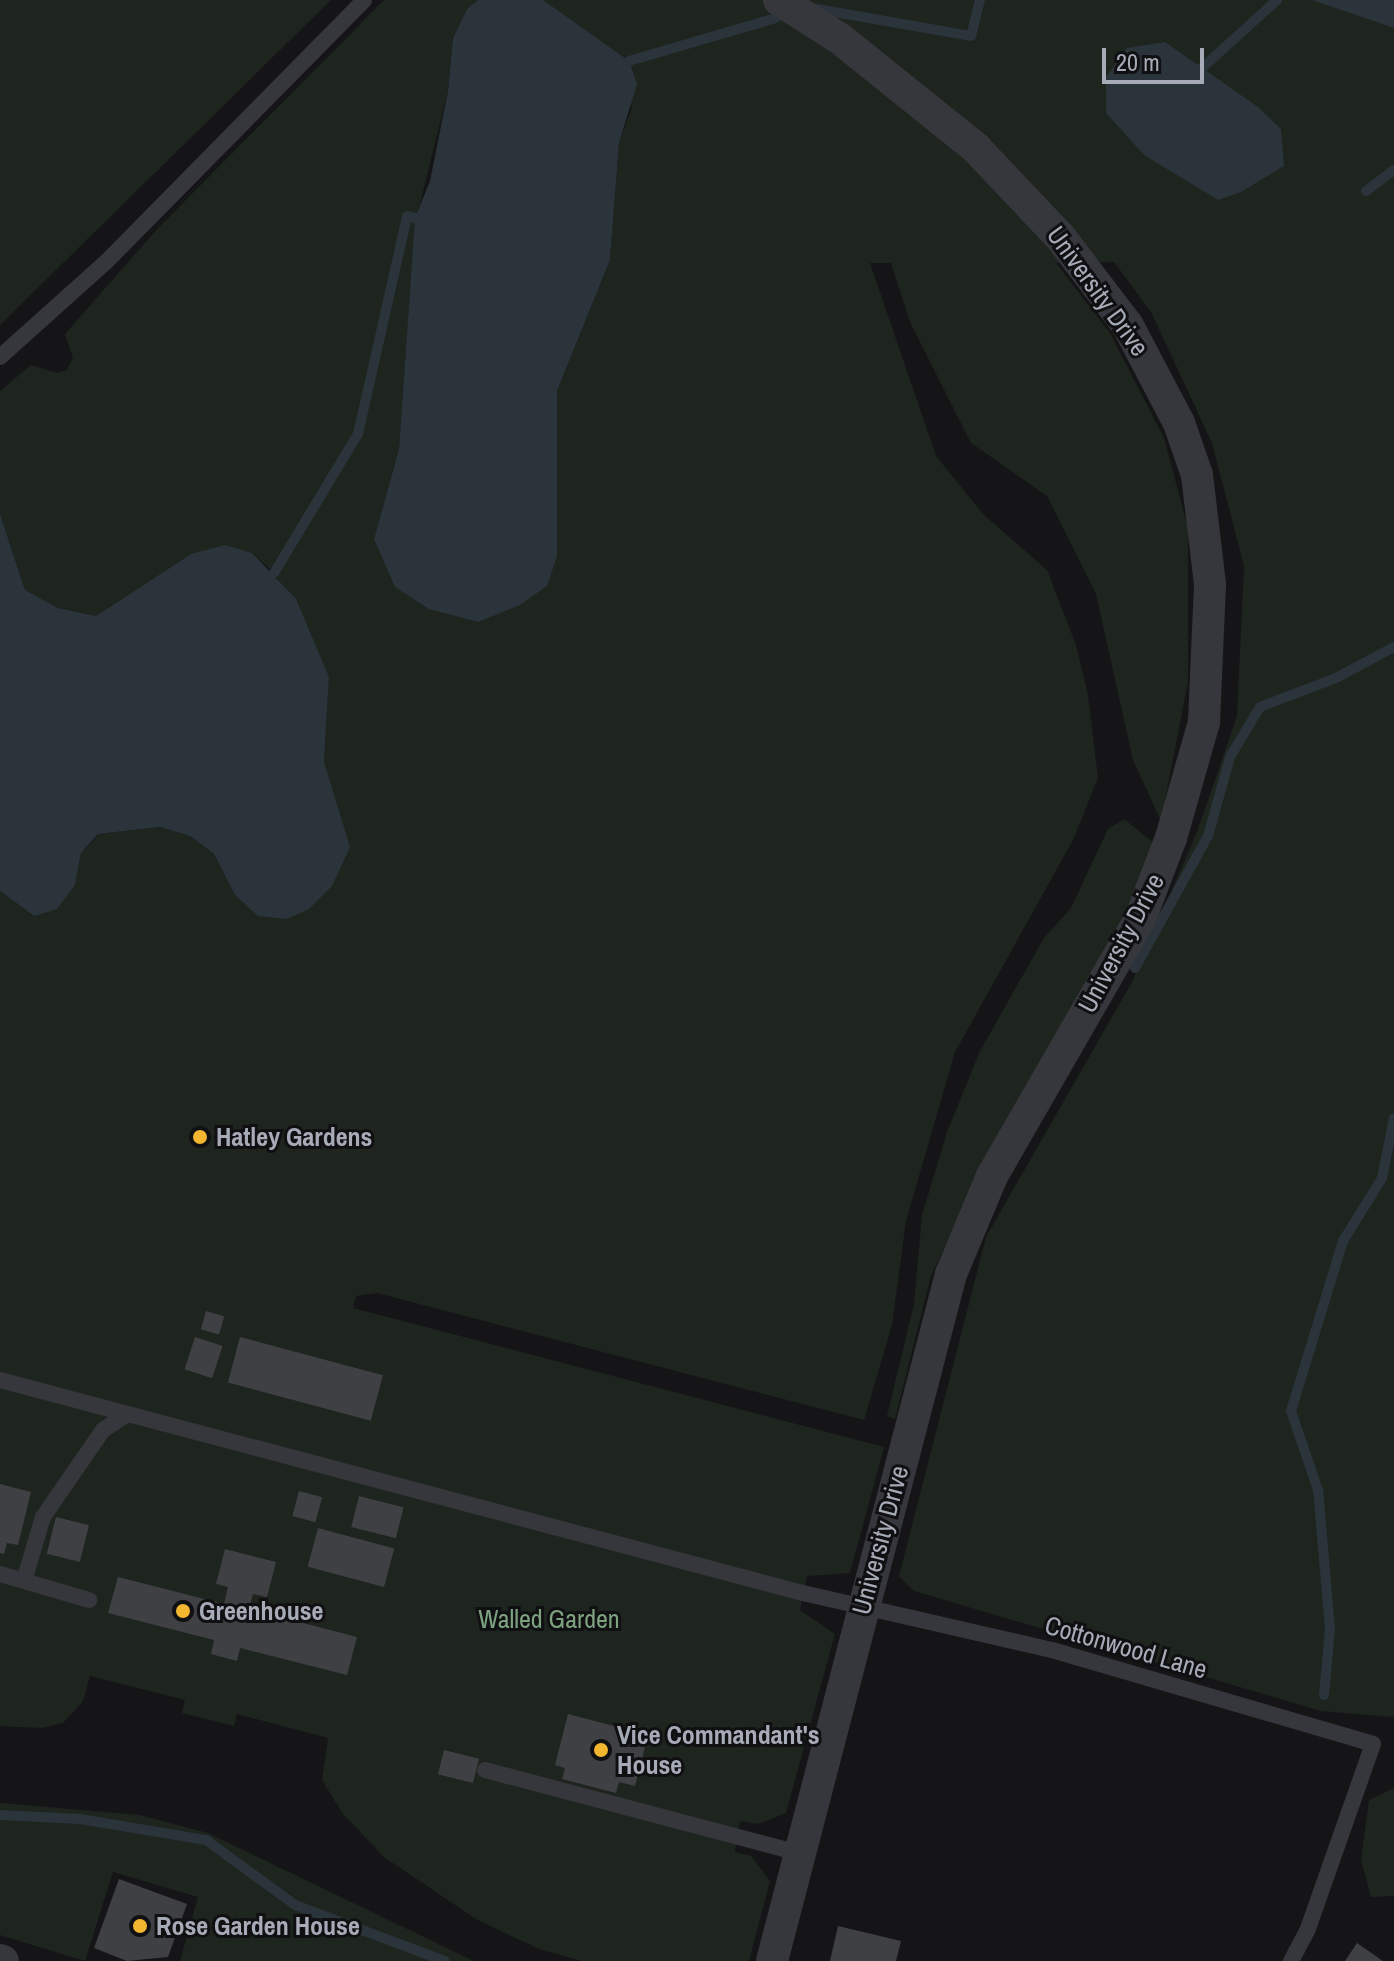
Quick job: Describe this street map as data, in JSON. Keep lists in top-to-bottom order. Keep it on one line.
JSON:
{"streets":{"street":["University Drive"],"lane":["Cottonwood Lane"]},"crossings":[["University Drive","Cottonwood Lane"]],"parks":["Walled Garden"],"places":["Hatley Gardens","Greenhouse","Vice Commandant's House","Rose Garden House"],"scale_bar":"20 m"}
